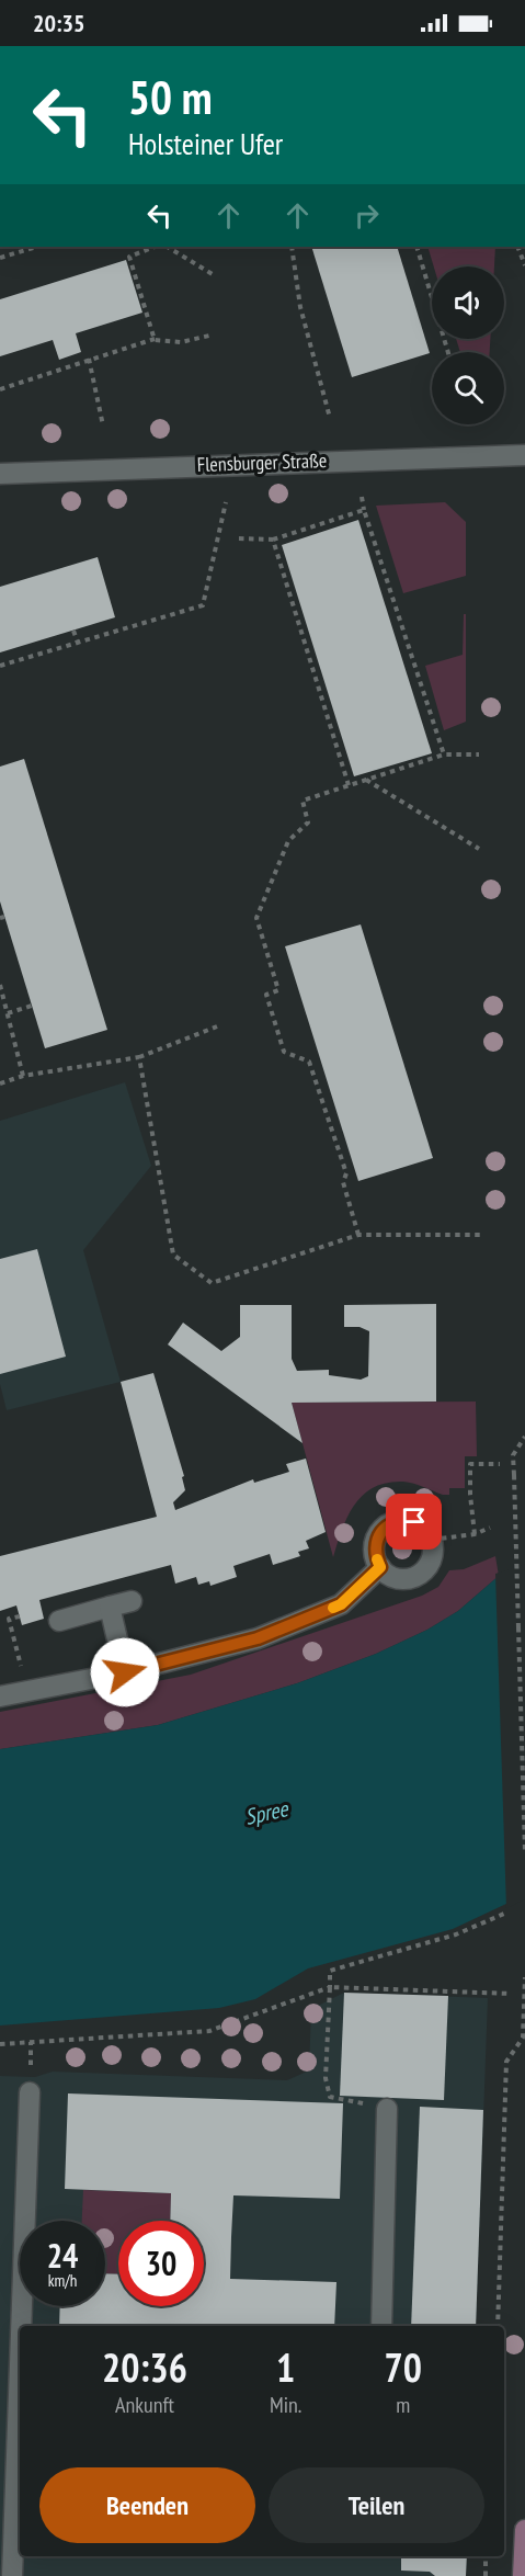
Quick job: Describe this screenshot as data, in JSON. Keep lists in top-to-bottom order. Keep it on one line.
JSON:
{"streets":{"street":["Flensburger Straße"]},"water":["Spree"],"page":{"status":"20:35","turn":["50 m","Holsteiner Ufer"],"speed":"24 km/h","limit":"30","eta":["20:36","Ankunft","1","Min.","70","m"],"buttons":["Beenden","Teilen"]}}
